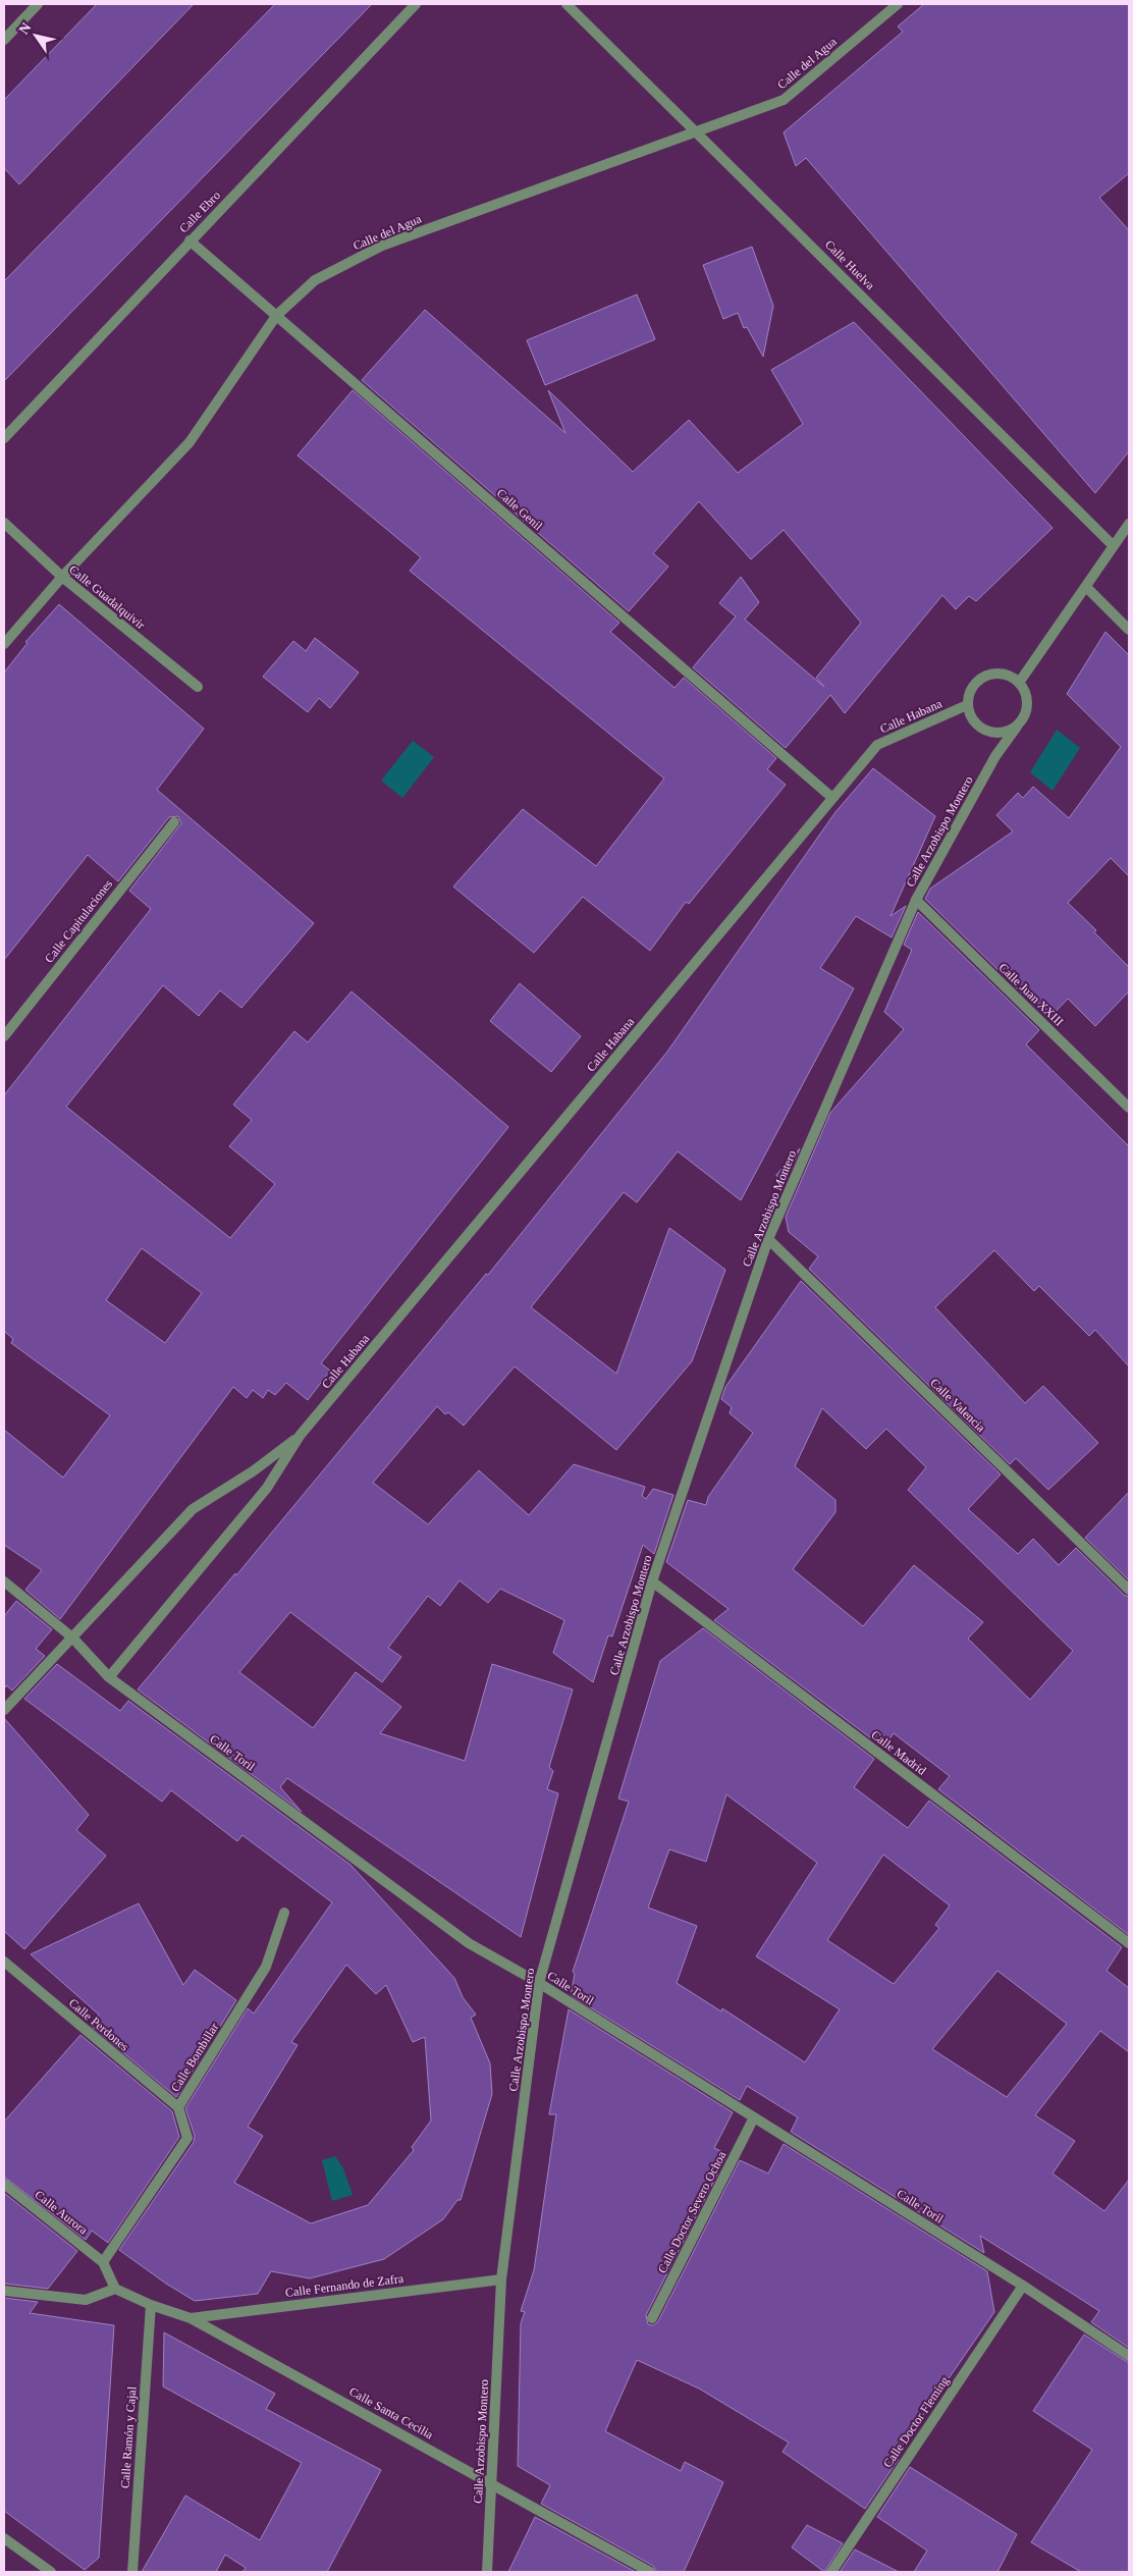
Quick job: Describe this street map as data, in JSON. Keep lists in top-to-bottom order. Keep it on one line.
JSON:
{"streets":{"street":["Calle del Agua","Calle Ebro","Calle Huelva","Calle Genil","Calle Guadalquivir","Calle Habana","Calle Arzobispo Montero","Calle Capitulaciones","Calle Juan XXIII","Calle Valencia","Calle Toril","Calle Madrid","Calle Perdones","Calle Bombillar","Calle Aurora","Calle Doctor Severo Ochoa","Calle Fernando de Zafra","Calle Santa Cecilia","Calle Doctor Fleming","Calle Ramón y Cajal"]},"crossings":[["Calle del Agua","Calle Huelva"],["Calle del Agua","Calle Genil"],["Calle del Agua","Calle Guadalquivir"],["Calle Ebro","Calle Genil"],["Calle Genil","Calle Habana"],["Calle Habana","Calle Arzobispo Montero"],["Calle Habana","Calle Toril"],["Calle Arzobispo Montero","Calle Juan XXIII"],["Calle Arzobispo Montero","Calle Valencia"],["Calle Arzobispo Montero","Calle Toril"],["Calle Arzobispo Montero","Calle Madrid"],["Calle Arzobispo Montero","Calle Fernando de Zafra"],["Calle Arzobispo Montero","Calle Santa Cecilia"],["Calle Toril","Calle Doctor Severo Ochoa"],["Calle Toril","Calle Doctor Fleming"],["Calle Perdones","Calle Bombillar"],["Calle Bombillar","Calle Aurora"],["Calle Fernando de Zafra","Calle Santa Cecilia"],["Calle Santa Cecilia","Calle Ramón y Cajal"]],"north":"top left"}
